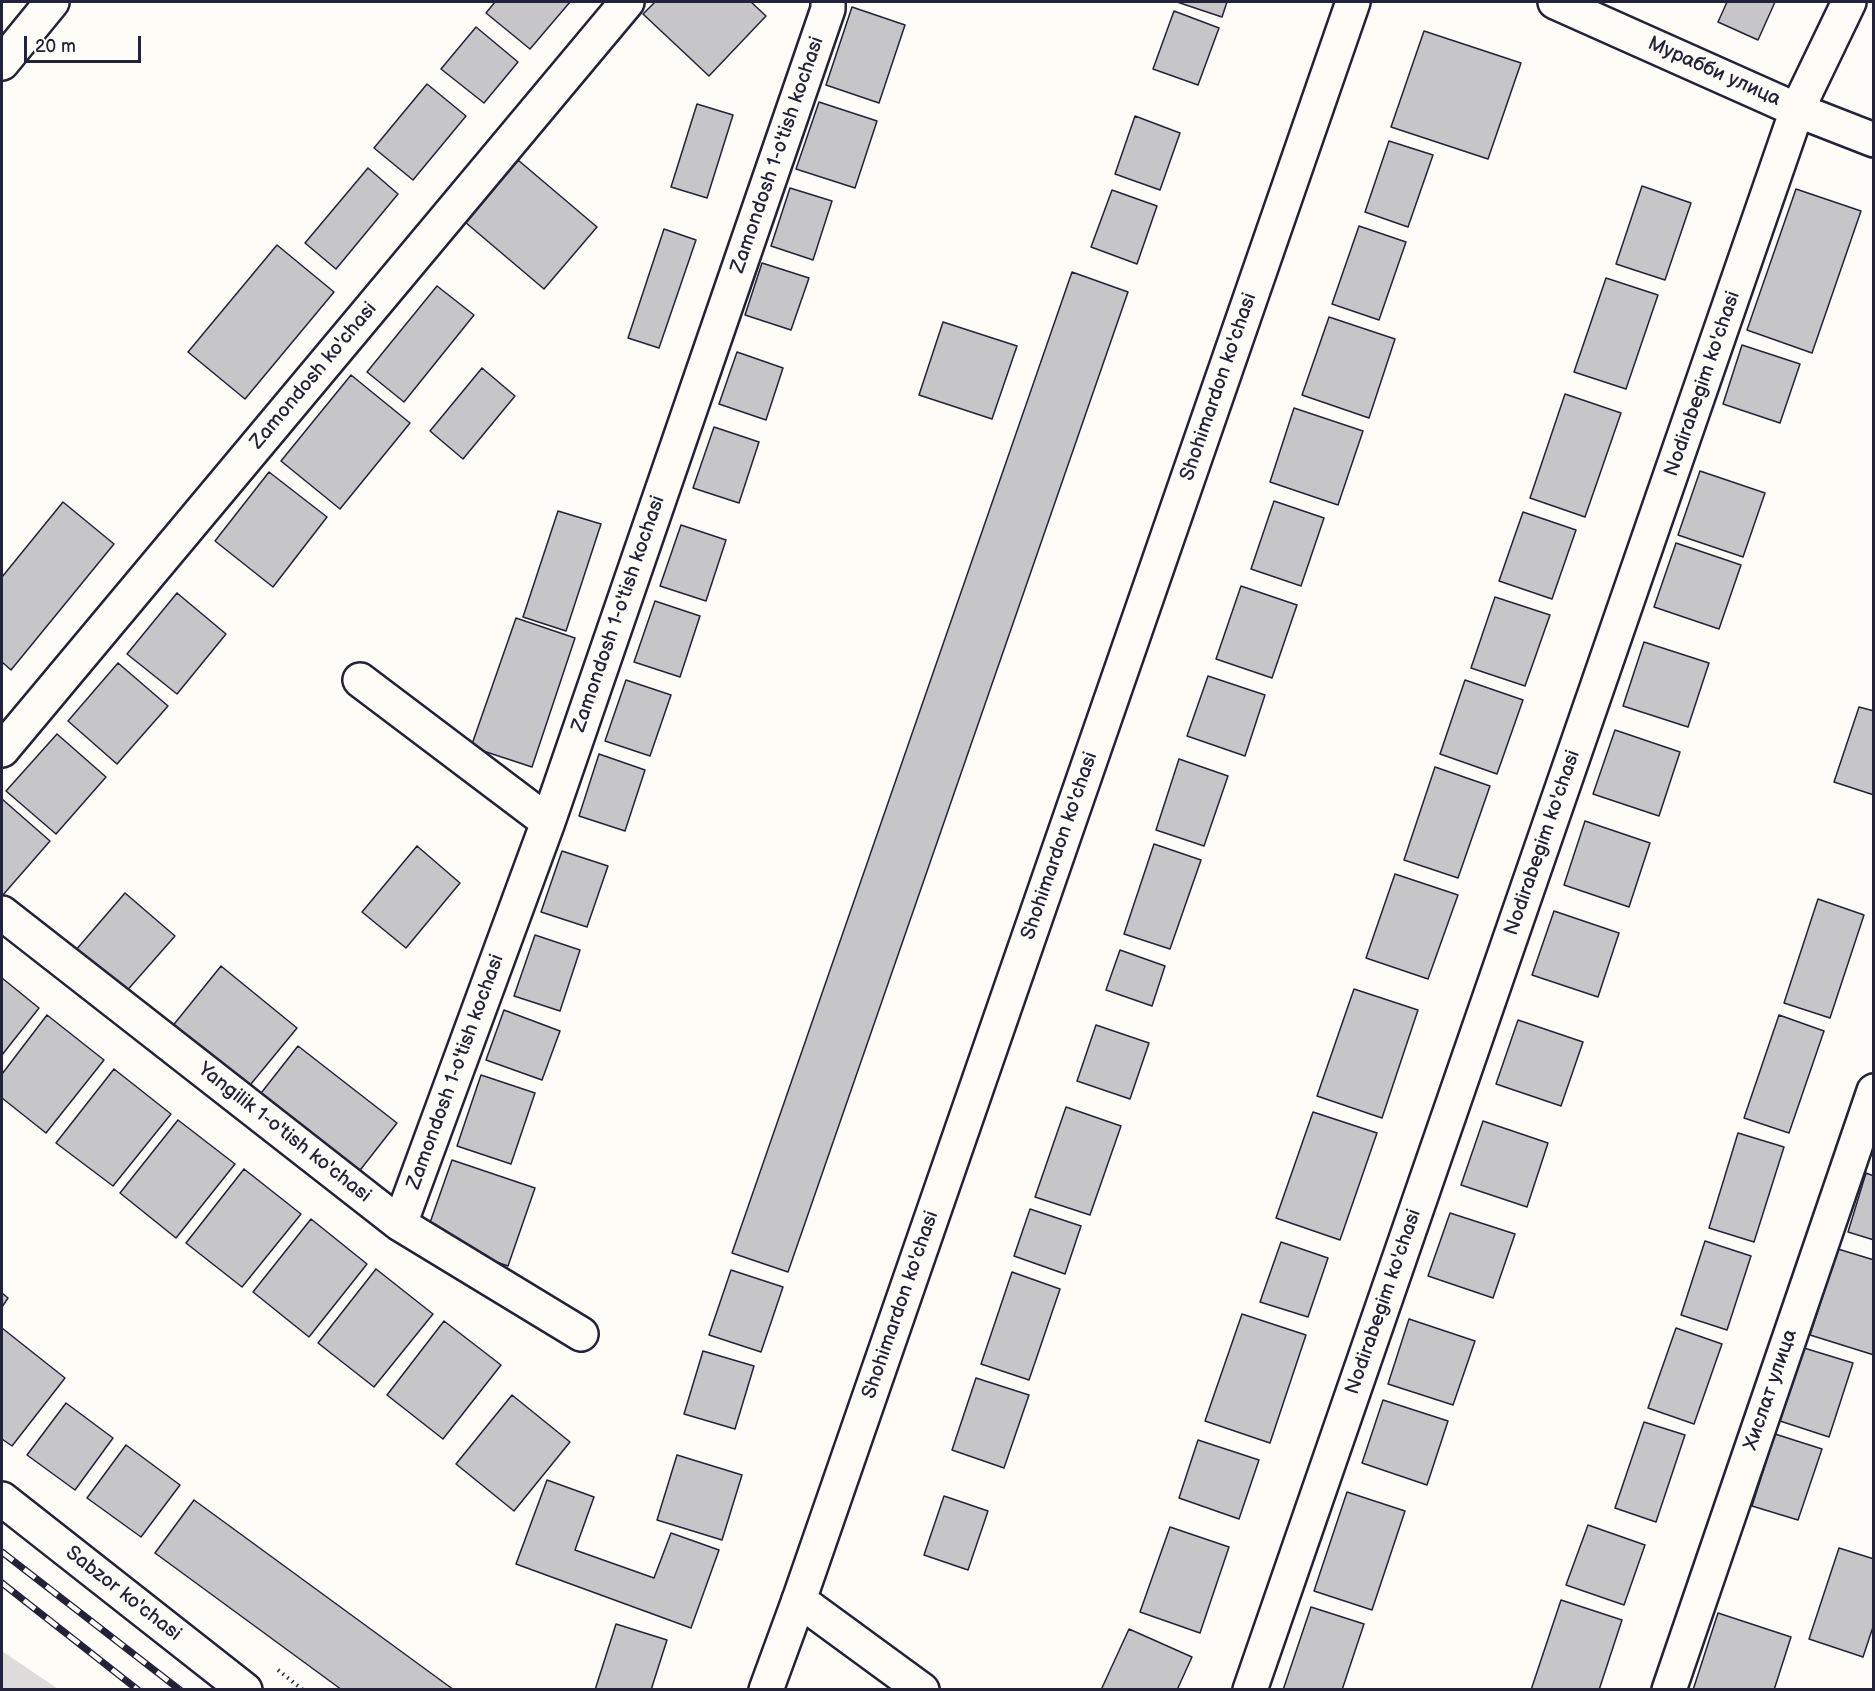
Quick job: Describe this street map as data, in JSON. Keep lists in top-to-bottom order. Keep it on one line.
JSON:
{"streets":{"street":["Мурабби улица","Zamondosh 1-o'tish kochasi","Zamondosh ko'chasi","Nodirabegim ko'chasi","Shohimardon ko'chasi","Yangilik 1-o'tish ko'chasi","Хислат улица","Sabzor ko'chasi"]},"crossings":[["Мурабби улица","Nodirabegim ko'chasi"],["Zamondosh 1-o'tish kochasi","Yangilik 1-o'tish ko'chasi"]],"scale_bar":"20 m"}
